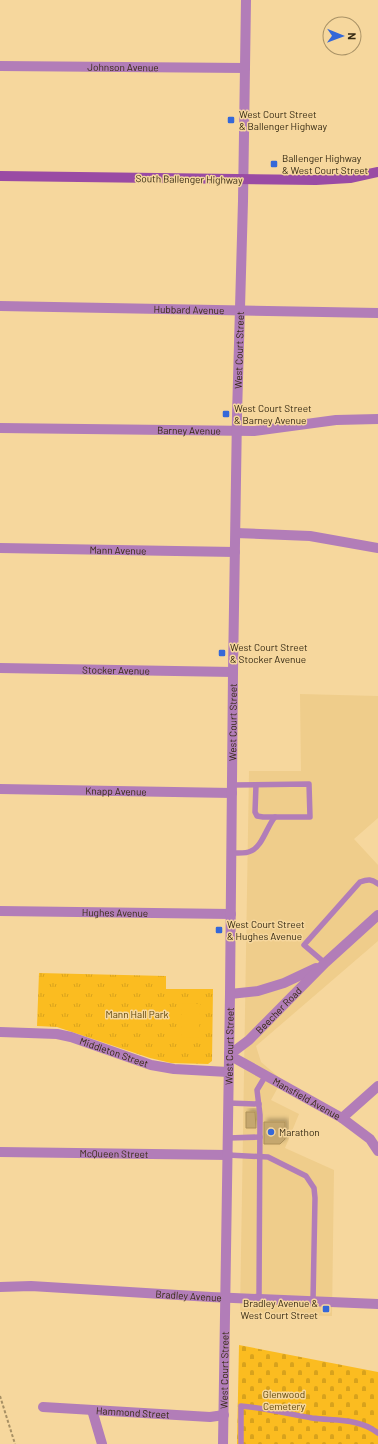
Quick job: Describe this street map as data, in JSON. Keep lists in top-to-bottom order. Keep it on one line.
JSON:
{"streets":{"main road":["South Ballenger Highway"],"street":["Johnson Avenue","Hubbard Avenue","West Court Street","Barney Avenue","Mann Avenue","Stocker Avenue","Knapp Avenue","Hughes Avenue","Beecher Road","Middleton Street","Mansfield Avenue","McQueen Street","Bradley Avenue","Hammond Street"]},"crossings":[["Johnson Avenue","West Court Street"],["South Ballenger Highway","West Court Street"],["Hubbard Avenue","West Court Street"],["West Court Street","Barney Avenue"],["West Court Street","Mann Avenue"],["West Court Street","Stocker Avenue"],["West Court Street","Knapp Avenue"],["West Court Street","Hughes Avenue"],["West Court Street","Beecher Road"],["West Court Street","Middleton Street"],["West Court Street","Mansfield Avenue"],["West Court Street","McQueen Street"],["West Court Street","Bradley Avenue"],["West Court Street","Hammond Street"],["Beecher Road","Mansfield Avenue"]],"parks":["Mann Hall Park","Glenwood Cemetery"],"places":{"transit":["West Court Street & Ballenger Highway","Ballenger Highway & West Court Street","West Court Street & Barney Avenue","West Court Street & Stocker Avenue","West Court Street & Hughes Avenue","Bradley Avenue & West Court Street"],"other":["Marathon"]},"north":"right"}
